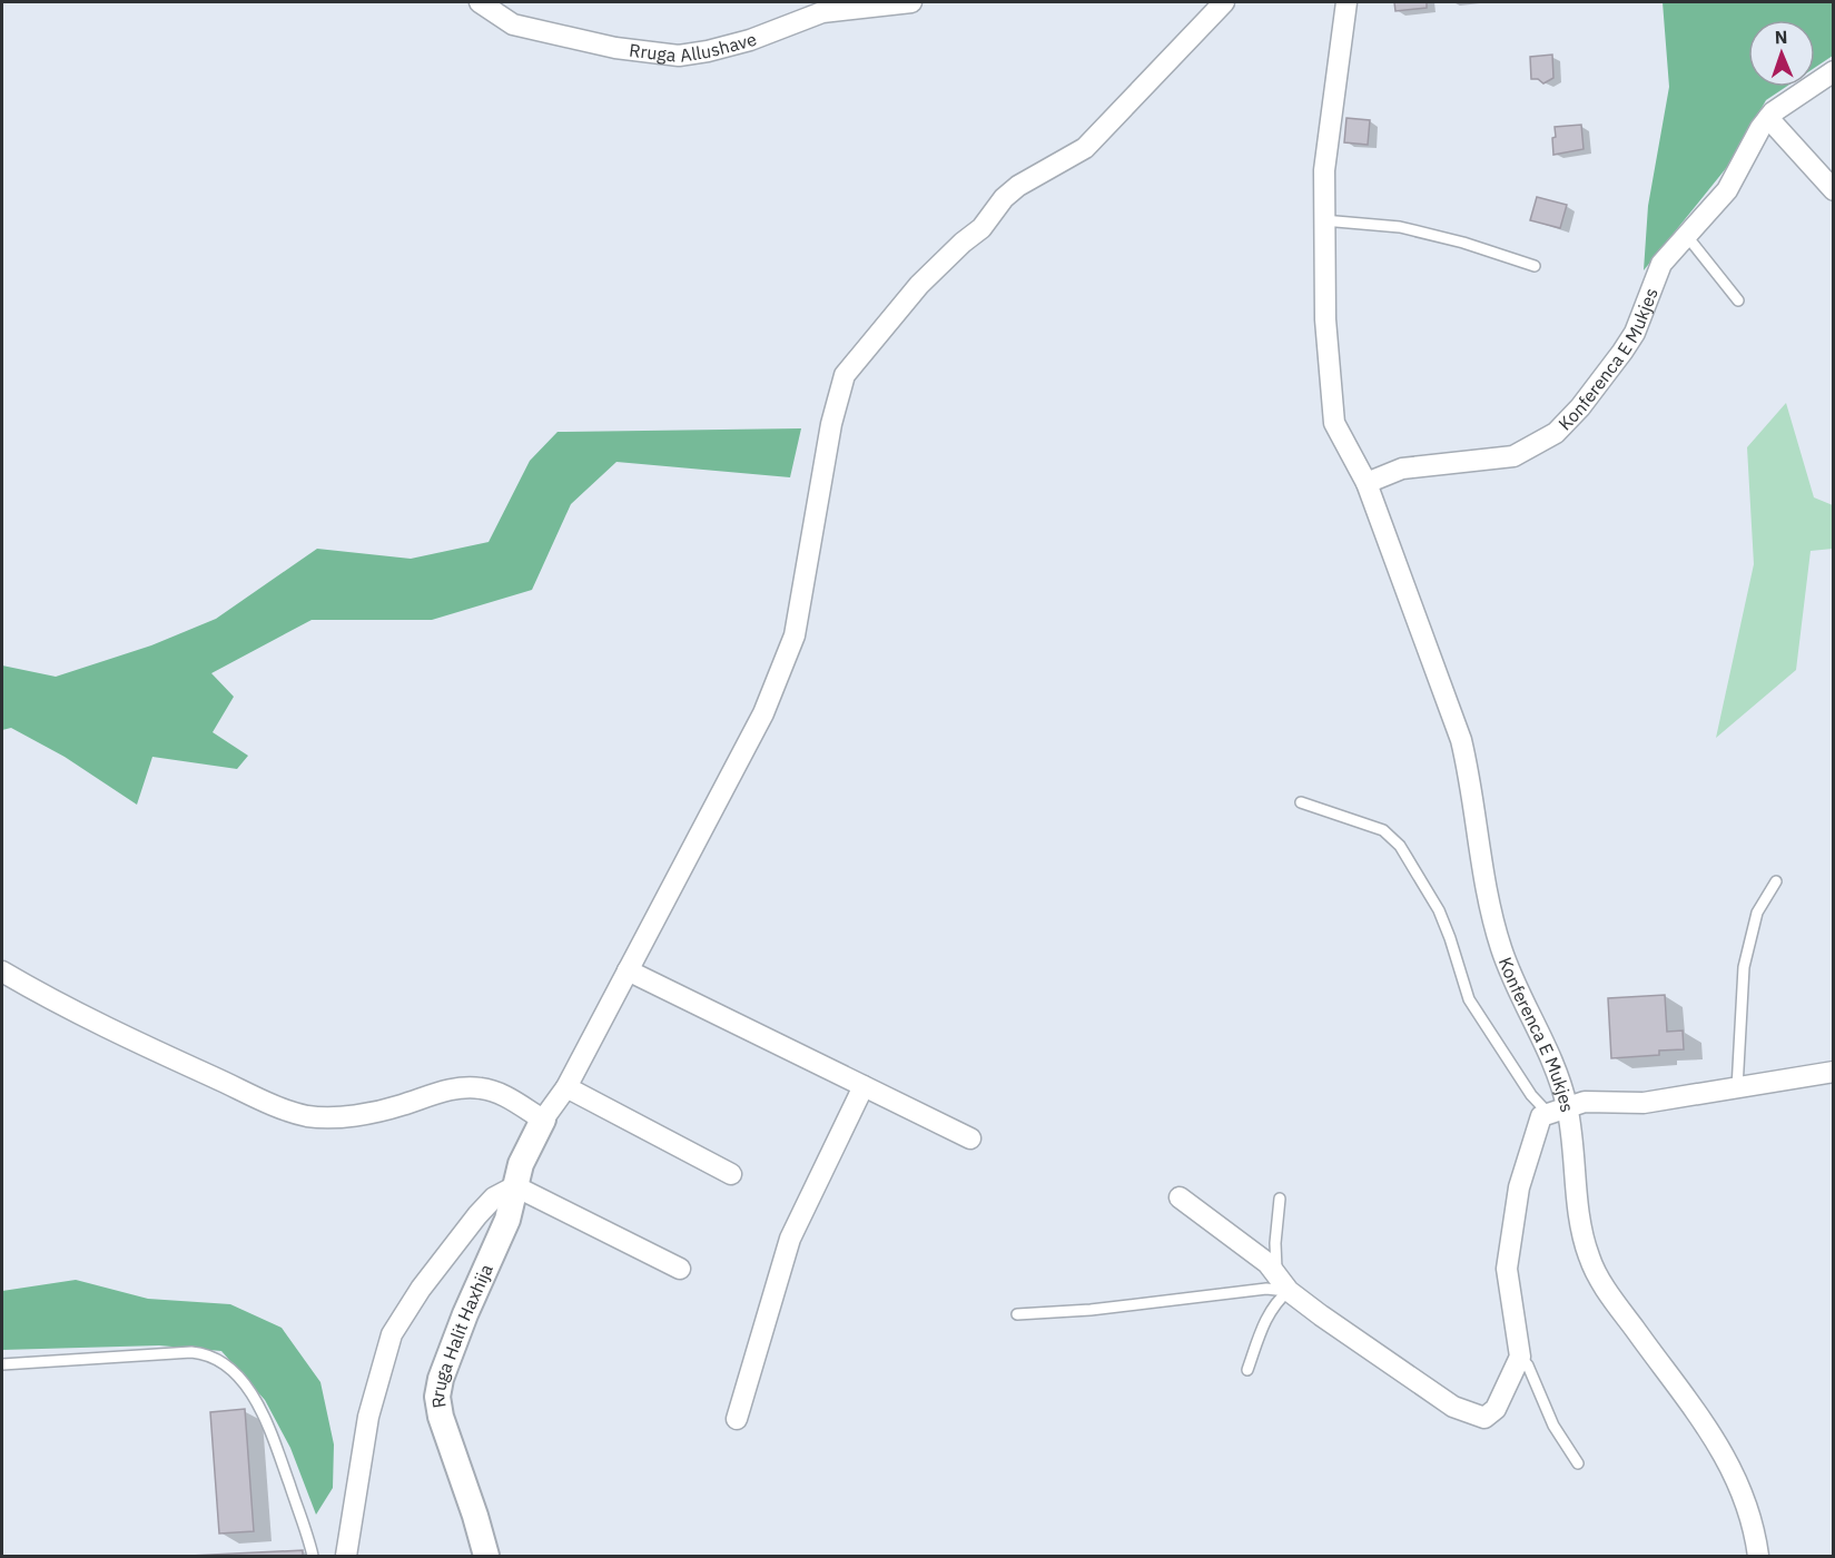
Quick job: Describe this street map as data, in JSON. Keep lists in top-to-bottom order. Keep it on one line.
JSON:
{"streets":{"street":["Rruga Allushave","Konferenca E Mukjes","Rruga Halit Haxhija"]},"north":"top"}
